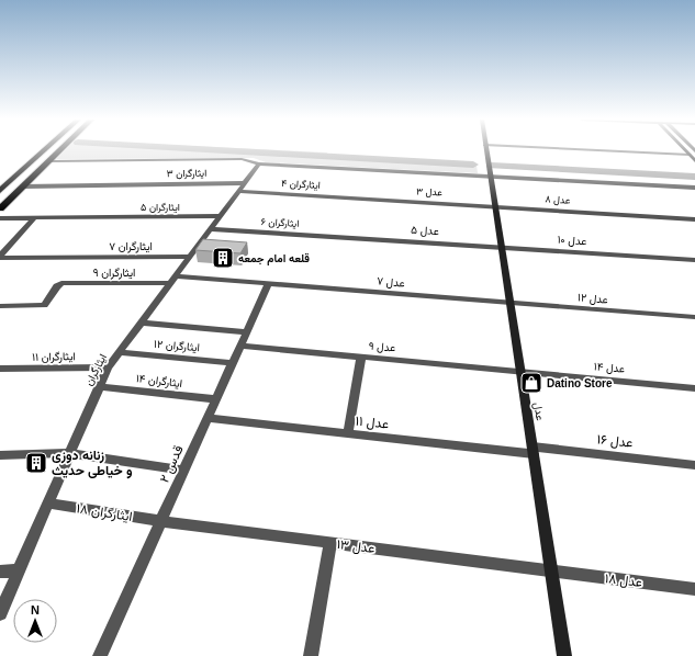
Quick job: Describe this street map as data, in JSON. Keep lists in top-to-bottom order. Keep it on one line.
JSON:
{"streets":{"street":["ایثارگران ۳","ایثارگران ۴","عدل ۳","عدل ۸","ایثارگران ۵","ایثارگران ۶","عدل ۵","عدل ۱۰","ایثارگران ۷","ایثارگران ۹","عدل ۷","عدل ۱۲","ایثارگران ۱۲","عدل ۹","ایثارگران ۱۱","عدل ۱۴","ایثارگران","ایثارگران ۱۴","عدل","عدل ۱۱","عدل ۱۶","قدس ۲","ایثارگران ۱۸","عدل ۱۳","عدل ۱۸"]},"crossings":[["ایثارگران ۳","ایثارگران ۴"],["ایثارگران ۳","ایثارگران"],["ایثارگران ۴","عدل ۳"],["ایثارگران ۴","ایثارگران"],["عدل ۳","عدل ۸"],["عدل ۳","عدل"],["عدل ۸","عدل"],["ایثارگران ۵","ایثارگران"],["ایثارگران ۶","عدل ۵"],["ایثارگران ۶","ایثارگران"],["عدل ۵","عدل ۱۰"],["عدل ۵","عدل"],["عدل ۱۰","عدل"],["ایثارگران ۷","ایثارگران"],["ایثارگران ۹","عدل ۷"],["ایثارگران ۹","ایثارگران"],["ایثارگران ۹","قدس ۲"],["عدل ۷","عدل ۱۲"],["عدل ۷","عدل"],["عدل ۷","قدس ۲"],["عدل ۱۲","عدل"],["ایثارگران ۱۲","ایثارگران"],["ایثارگران ۱۲","قدس ۲"],["عدل ۹","عدل ۱۴"],["عدل ۹","عدل"],["عدل ۹","قدس ۲"],["ایثارگران ۱۱","ایثارگران"],["عدل ۱۴","عدل"],["ایثارگران","ایثارگران ۱۴"],["ایثارگران","ایثارگران ۱۸"],["ایثارگران ۱۴","قدس ۲"],["عدل","عدل ۱۱"],["عدل","عدل ۱۶"],["عدل","عدل ۱۳"],["عدل","عدل ۱۸"],["عدل ۱۱","عدل ۱۶"],["عدل ۱۱","قدس ۲"],["قدس ۲","ایثارگران ۱۸"],["قدس ۲","عدل ۱۳"],["ایثارگران ۱۸","عدل ۱۳"],["عدل ۱۳","عدل ۱۸"]],"places":{"building":["قلعه امام جمعه","زنانه دوزی و خیاطی حدیث"],"shop":["Datino Store"]},"north":"top"}
